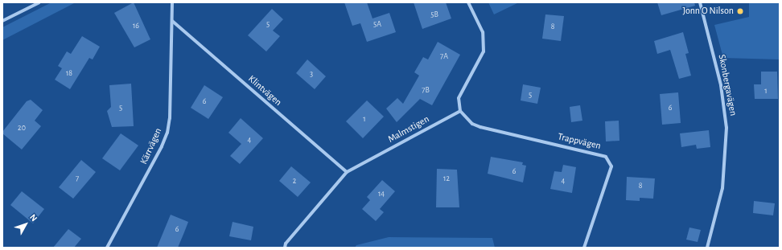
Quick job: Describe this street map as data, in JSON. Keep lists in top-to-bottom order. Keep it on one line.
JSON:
{"streets":{"street":["Skonbergavägen","Klintvägen","Malmstigen","Trappvägen","Kärrvägen"]},"crossings":[["Klintvägen","Malmstigen"],["Klintvägen","Kärrvägen"],["Malmstigen","Trappvägen"]],"places":["Jonn O Nilson"],"house_numbers":["5B","5","5A","16","8","7A","18","3","7B","1","5","6","5","6","1","20","4","6","7","12","2","4","8","14","6"],"north":"top right"}
